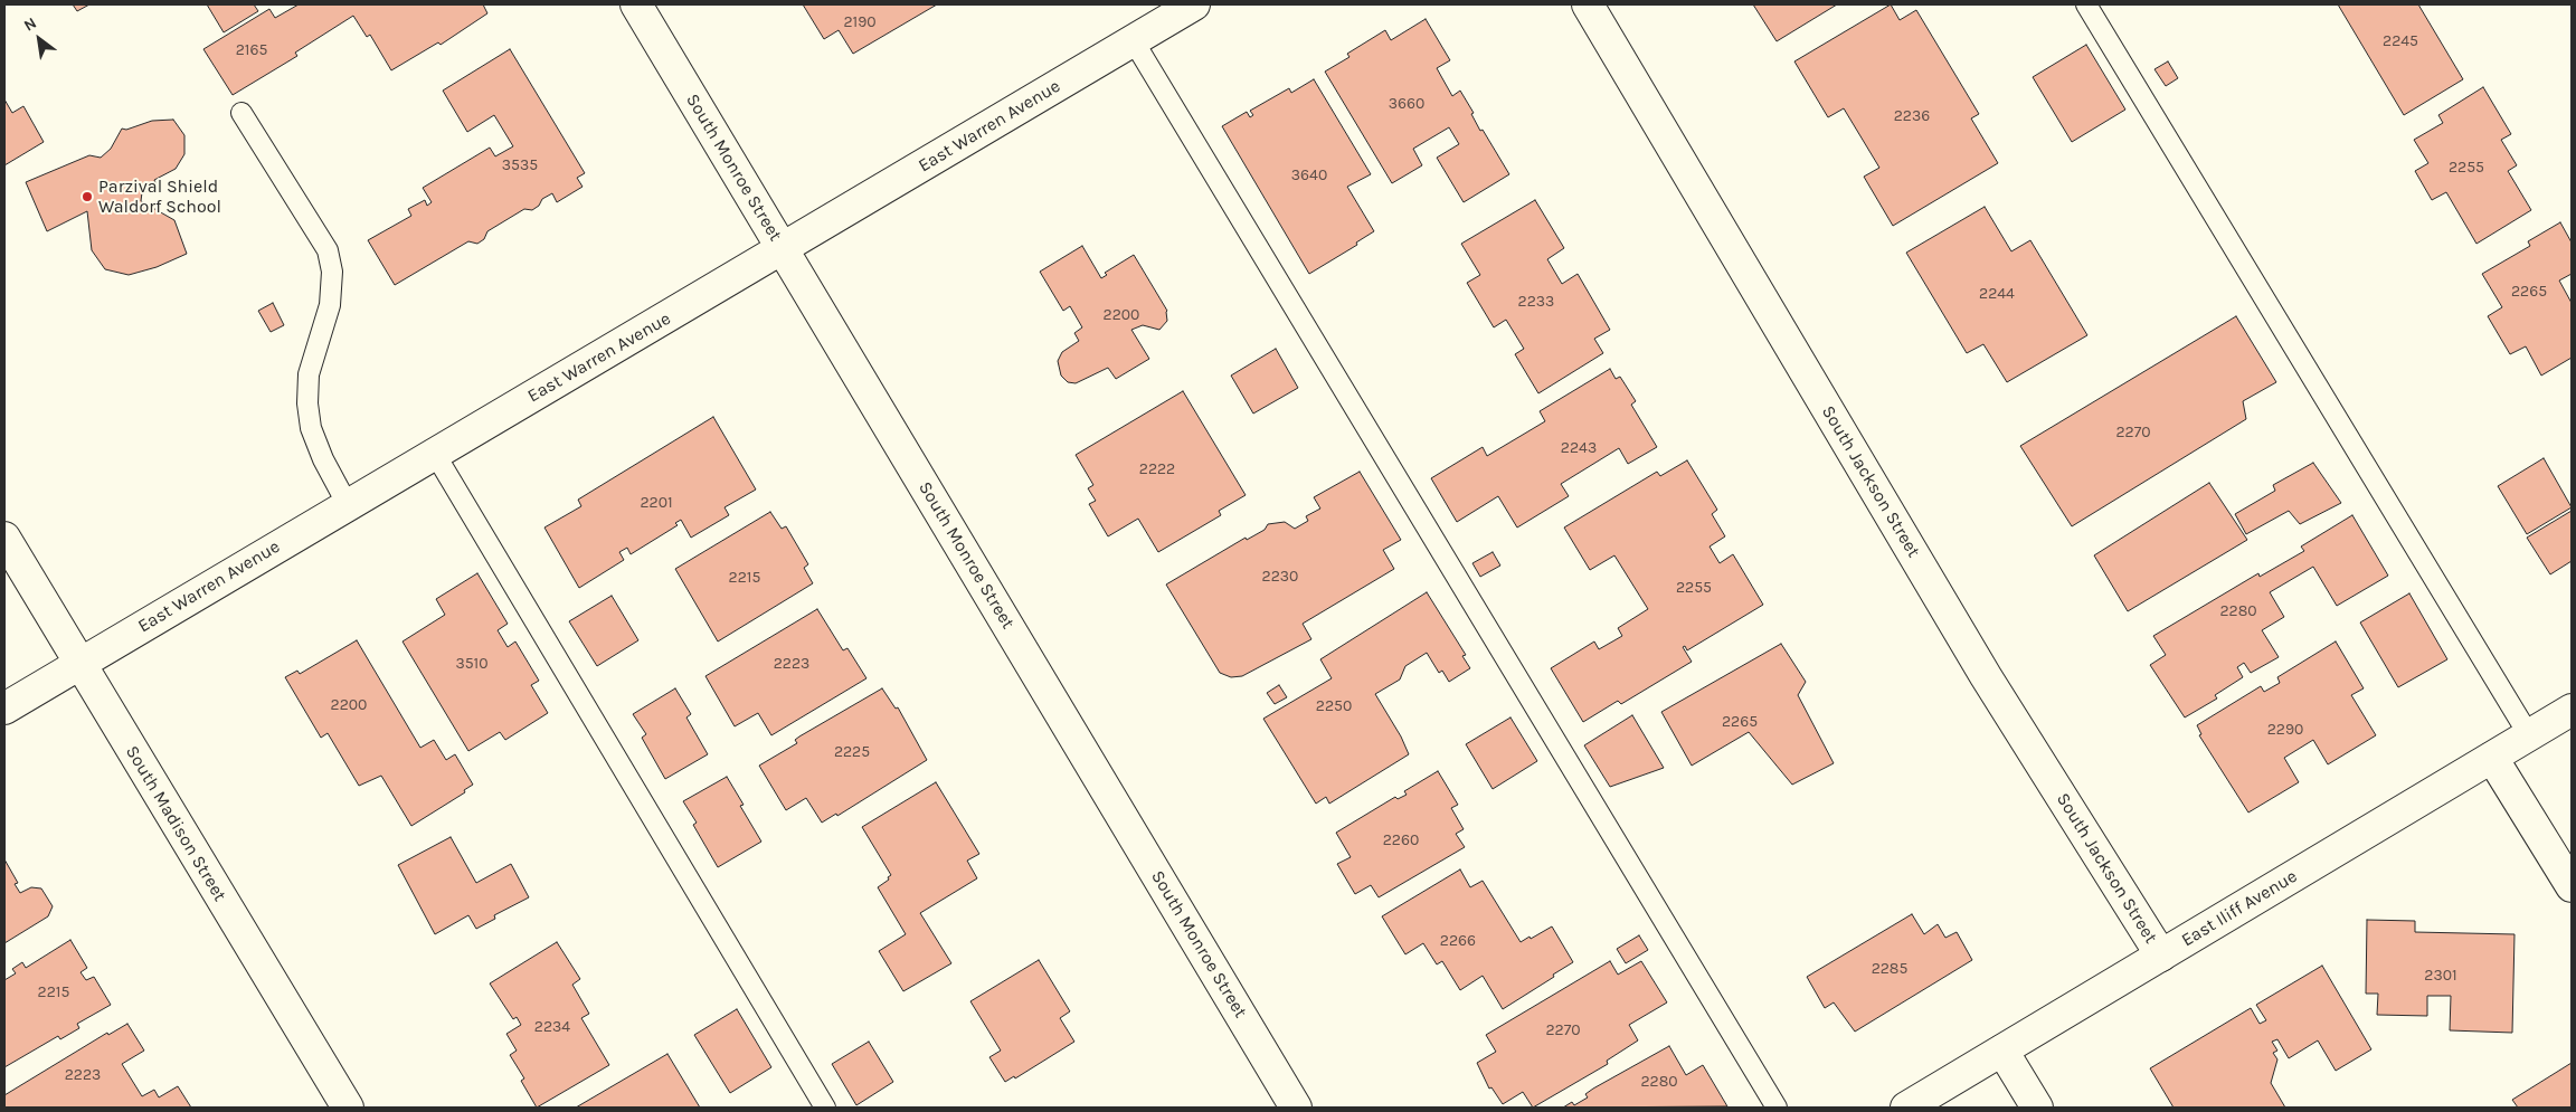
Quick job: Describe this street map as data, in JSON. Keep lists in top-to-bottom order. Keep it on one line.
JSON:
{"streets":{"street":["East Warren Avenue","South Monroe Street","South Jackson Street","South Madison Street","East Iliff Avenue"]},"crossings":[["East Warren Avenue","South Monroe Street"],["East Warren Avenue","South Madison Street"],["South Jackson Street","East Iliff Avenue"]],"places":["Parzival Shield Waldorf School"],"house_numbers":["2190","2245","2165","3660","2236","3535","2255","3640","2265","2244","2233","2200","2270","2243","2222","2201","2230","2215","2255","2280","3510","2223","2200","2250","2265","2290","2225","2260","2266","2285","2301","2215","2234","2270","2223","2280"],"north":"top left"}
